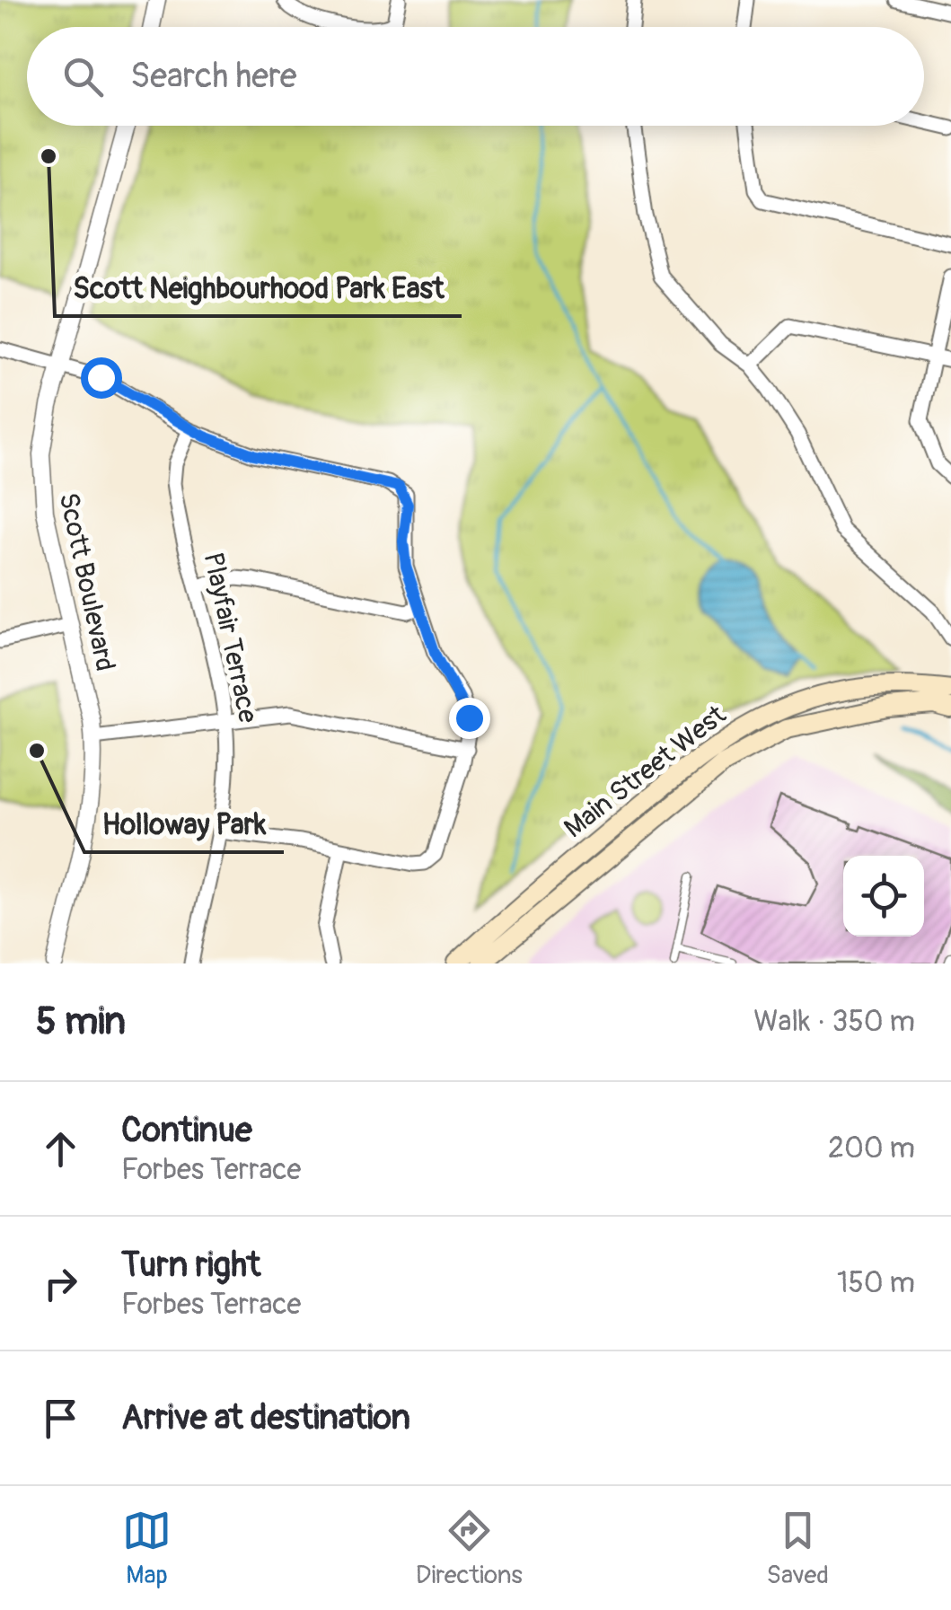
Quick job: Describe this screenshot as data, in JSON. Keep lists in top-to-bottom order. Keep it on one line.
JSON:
{"streets":{"main road":["Main Street West"],"street":["Scott Boulevard","Playfair Terrace"]},"places":["Scott Neighbourhood Park East","Holloway Park"],"page":{"search":"Search here","heading":["5 min","Walk · 350 m"],"list":[["Continue","Forbes Terrace","200 m"],["Turn right","Forbes Terrace","150 m"],"Arrive at destination"],"nav":["Map","Directions","Saved"]}}
